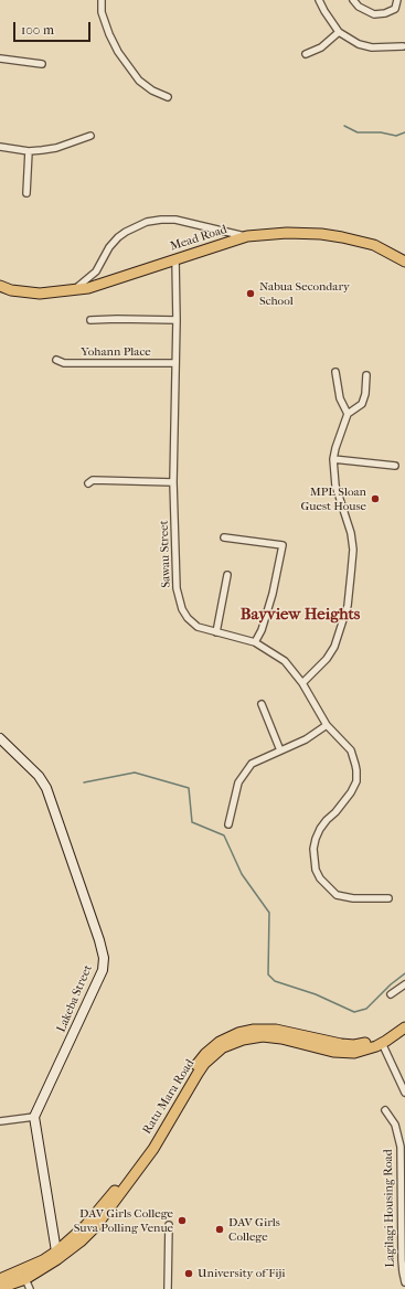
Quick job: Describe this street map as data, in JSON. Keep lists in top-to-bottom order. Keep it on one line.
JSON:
{"streets":{"main road":["Mead Road","Lakeba Street","Ratu Mara Road"],"street":["Yohann Place","Sawau Street","Lagilagi Housing Road"]},"crossings":[["Mead Road","Sawau Street"],["Yohann Place","Sawau Street"]],"districts":["Bayview Heights"],"places":["Nabua Secondary School","MPL Sloan Guest House","DAV Girls College Suva Polling Venue","DAV Girls College","University of Fiji"],"scale_bar":"100 m"}
